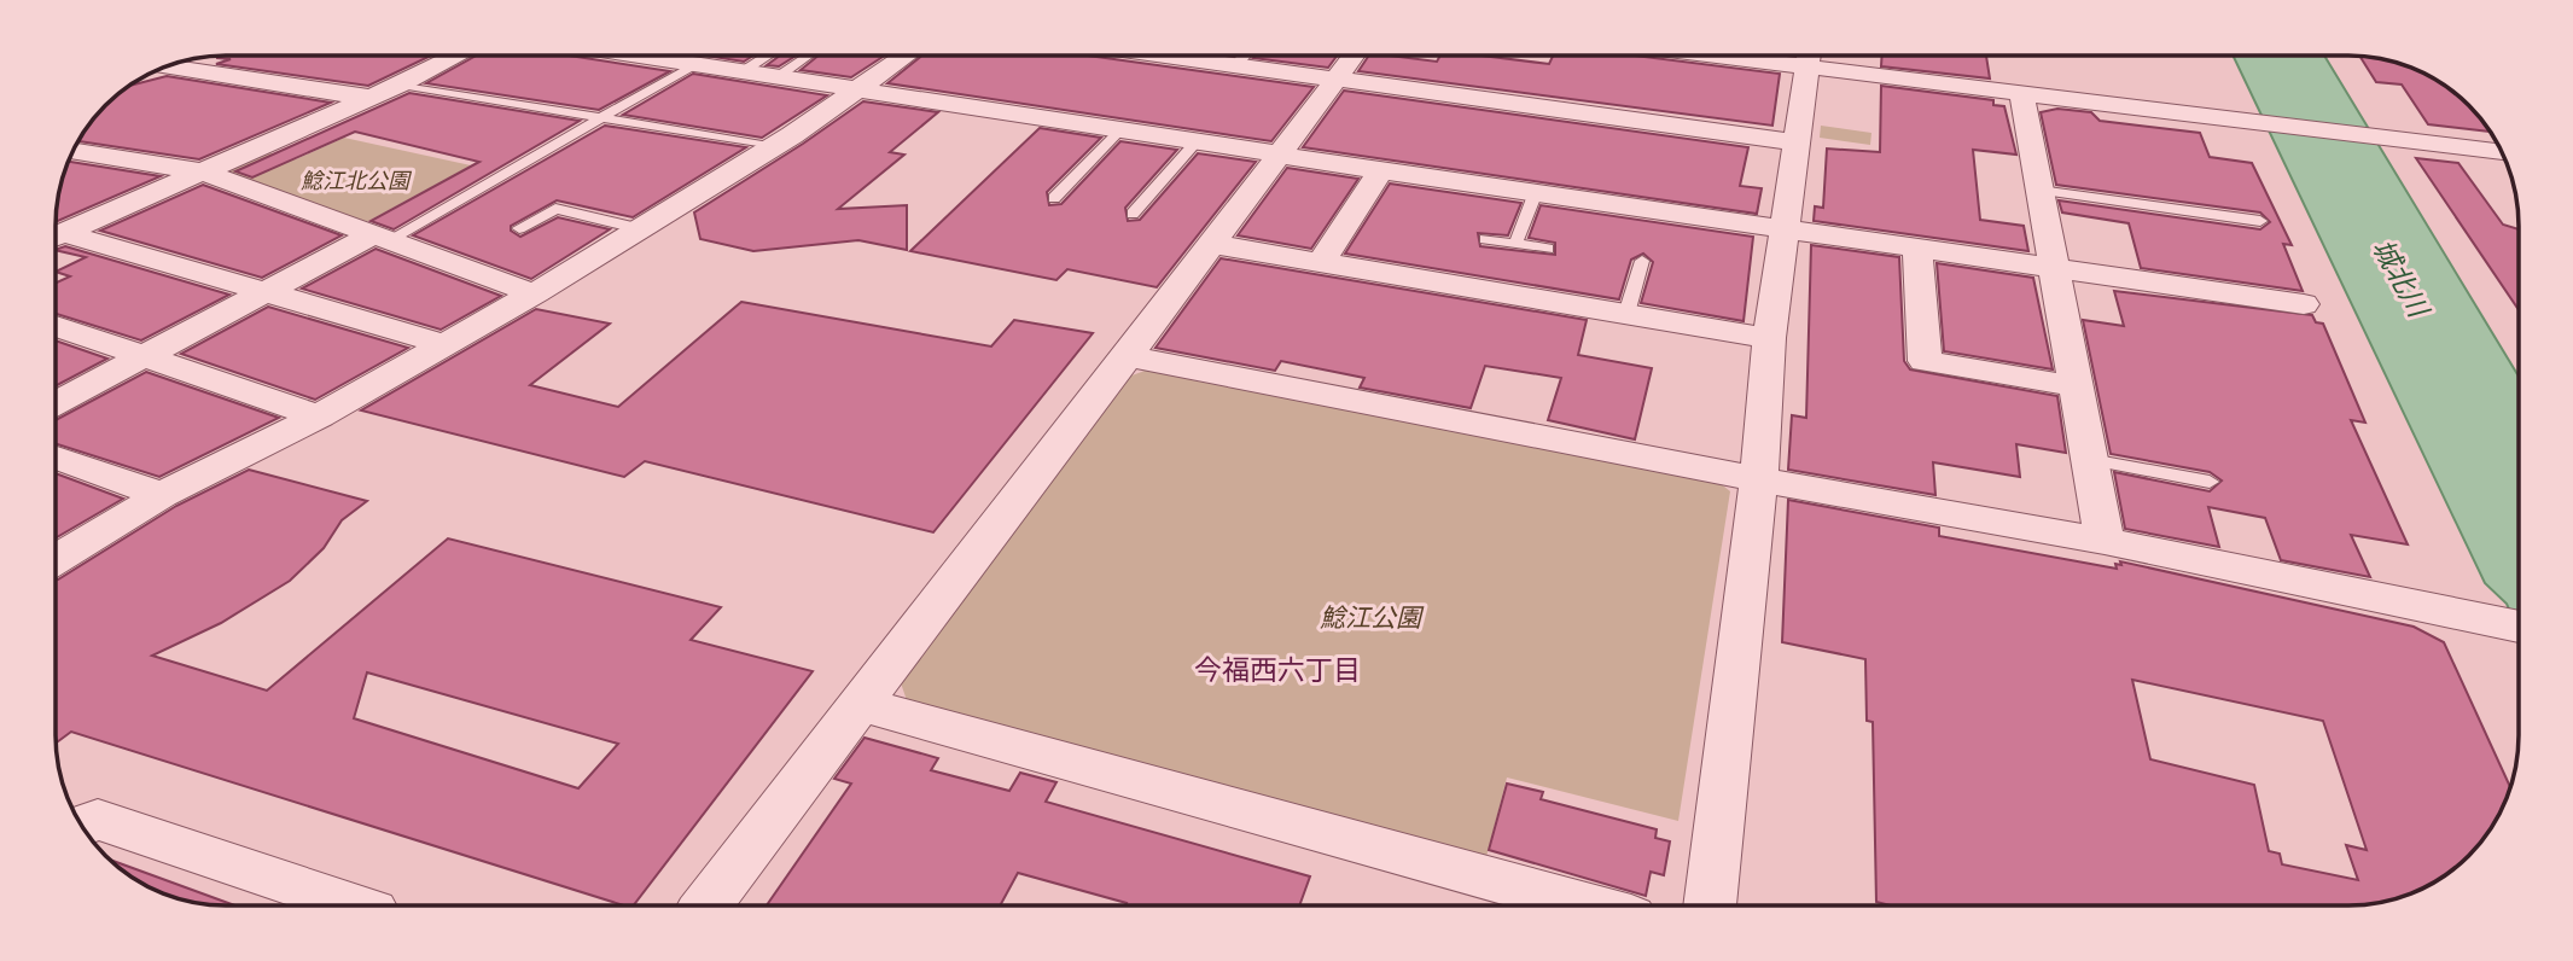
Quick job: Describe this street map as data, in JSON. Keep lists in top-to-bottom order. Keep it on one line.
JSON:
{"districts":["今福西六丁目"],"water":["城北川"],"parks":["鯰江北公園","鯰江公園"]}
